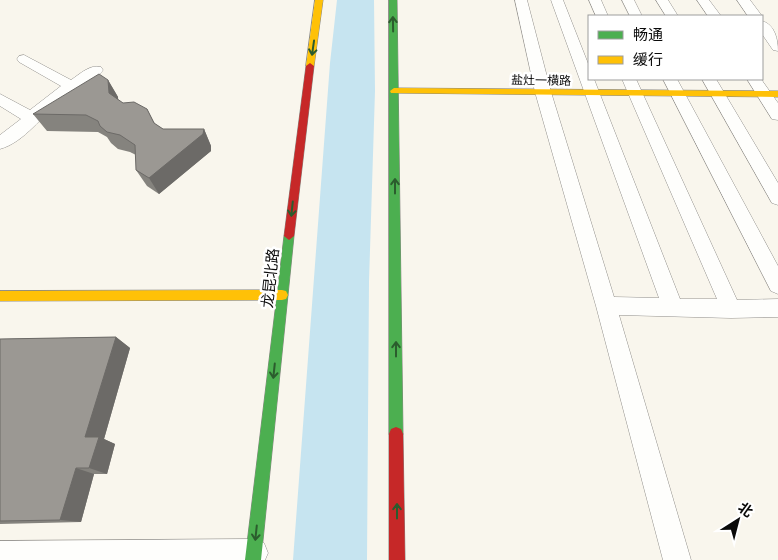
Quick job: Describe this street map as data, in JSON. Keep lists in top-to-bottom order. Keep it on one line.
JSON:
{"streets":{"main road":["盐灶一横路","龙昆北路"]},"legend":["畅通","缓行"],"north":"top right"}
